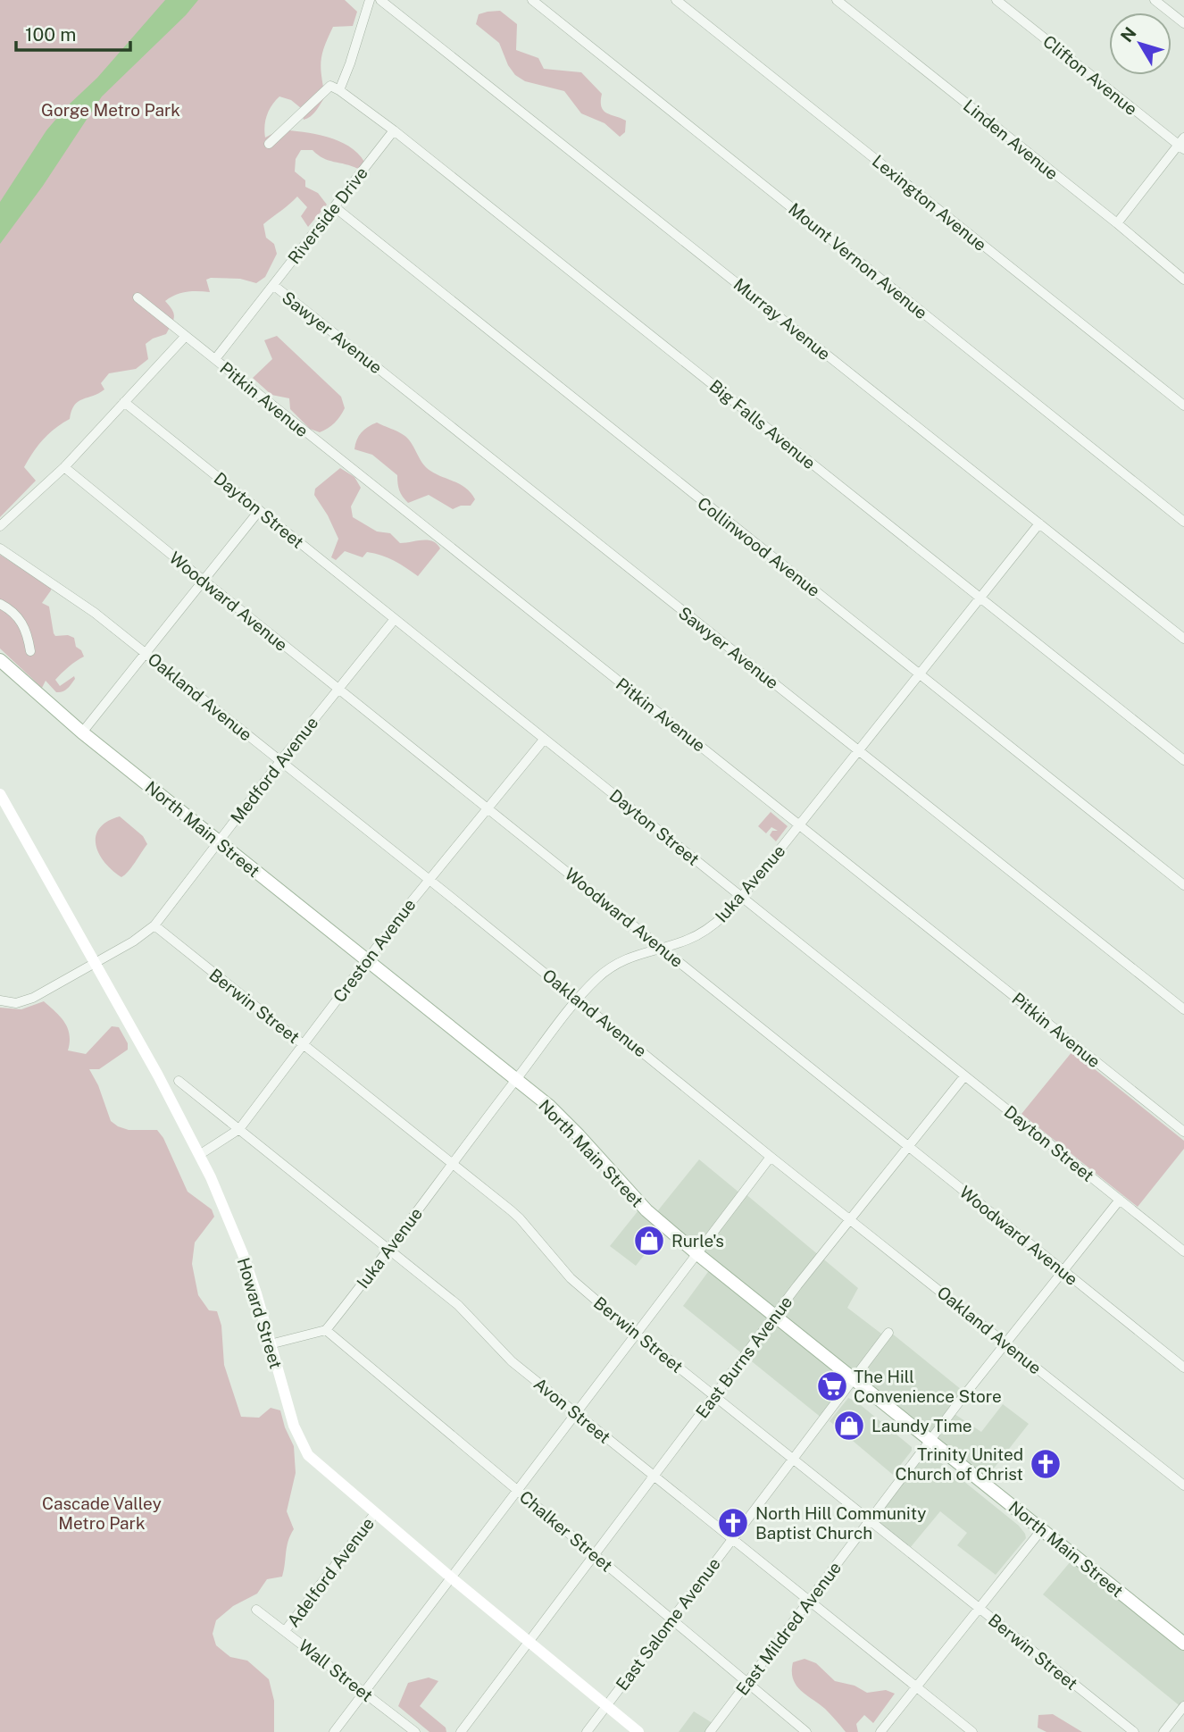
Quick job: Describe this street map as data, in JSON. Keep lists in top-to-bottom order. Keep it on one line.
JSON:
{"streets":{"main road":["North Main Street","Howard Street"],"street":["Clifton Avenue","Linden Avenue","Lexington Avenue","Riverside Drive","Mount Vernon Avenue","Murray Avenue","Sawyer Avenue","Pitkin Avenue","Big Falls Avenue","Dayton Street","Collinwood Avenue","Woodward Avenue","Oakland Avenue","Medford Avenue","Iuka Avenue","Creston Avenue","Berwin Street","East Burns Avenue","Avon Street","Chalker Street","Adelford Avenue","East Salome Avenue","East Mildred Avenue","Wall Street"]},"crossings":[["Riverside Drive","Sawyer Avenue"],["Riverside Drive","Pitkin Avenue"],["Riverside Drive","Big Falls Avenue"],["Riverside Drive","Collinwood Avenue"],["Murray Avenue","Iuka Avenue"],["Sawyer Avenue","Iuka Avenue"],["Pitkin Avenue","Iuka Avenue"],["Big Falls Avenue","Iuka Avenue"],["Dayton Street","Medford Avenue"],["Dayton Street","Iuka Avenue"],["Dayton Street","Creston Avenue"],["Dayton Street","East Burns Avenue"],["Dayton Street","East Mildred Avenue"],["Collinwood Avenue","Iuka Avenue"],["Woodward Avenue","Medford Avenue"],["Woodward Avenue","Iuka Avenue"],["Woodward Avenue","Creston Avenue"],["Woodward Avenue","East Burns Avenue"],["Woodward Avenue","East Mildred Avenue"],["Oakland Avenue","Medford Avenue"],["Oakland Avenue","Iuka Avenue"],["Oakland Avenue","Creston Avenue"],["Oakland Avenue","East Burns Avenue"],["Oakland Avenue","East Mildred Avenue"],["Medford Avenue","North Main Street"],["Medford Avenue","Berwin Street"],["Medford Avenue","Howard Street"],["North Main Street","Iuka Avenue"],["North Main Street","Creston Avenue"],["North Main Street","East Burns Avenue"],["North Main Street","East Salome Avenue"],["North Main Street","East Mildred Avenue"],["Iuka Avenue","Berwin Street"],["Iuka Avenue","Avon Street"],["Iuka Avenue","Chalker Street"],["Creston Avenue","Berwin Street"],["Creston Avenue","Howard Street"],["Creston Avenue","Avon Street"],["Berwin Street","East Burns Avenue"],["Berwin Street","East Salome Avenue"],["Berwin Street","East Mildred Avenue"],["Howard Street","East Burns Avenue"],["Howard Street","Adelford Avenue"],["Howard Street","East Salome Avenue"],["East Burns Avenue","Avon Street"],["East Burns Avenue","Chalker Street"],["Avon Street","East Salome Avenue"],["Avon Street","East Mildred Avenue"],["Chalker Street","East Salome Avenue"],["Chalker Street","East Mildred Avenue"],["Adelford Avenue","Wall Street"]],"parks":["Gorge Metro Park","Cascade Valley Metro Park"],"places":{"shop":["Rurle's","Laundy Time"],"supermarket":["The Hill Convenience Store"],"church":["Trinity United Church of Christ","North Hill Community Baptist Church"]},"scale_bar":"100 m","north":"top left"}
